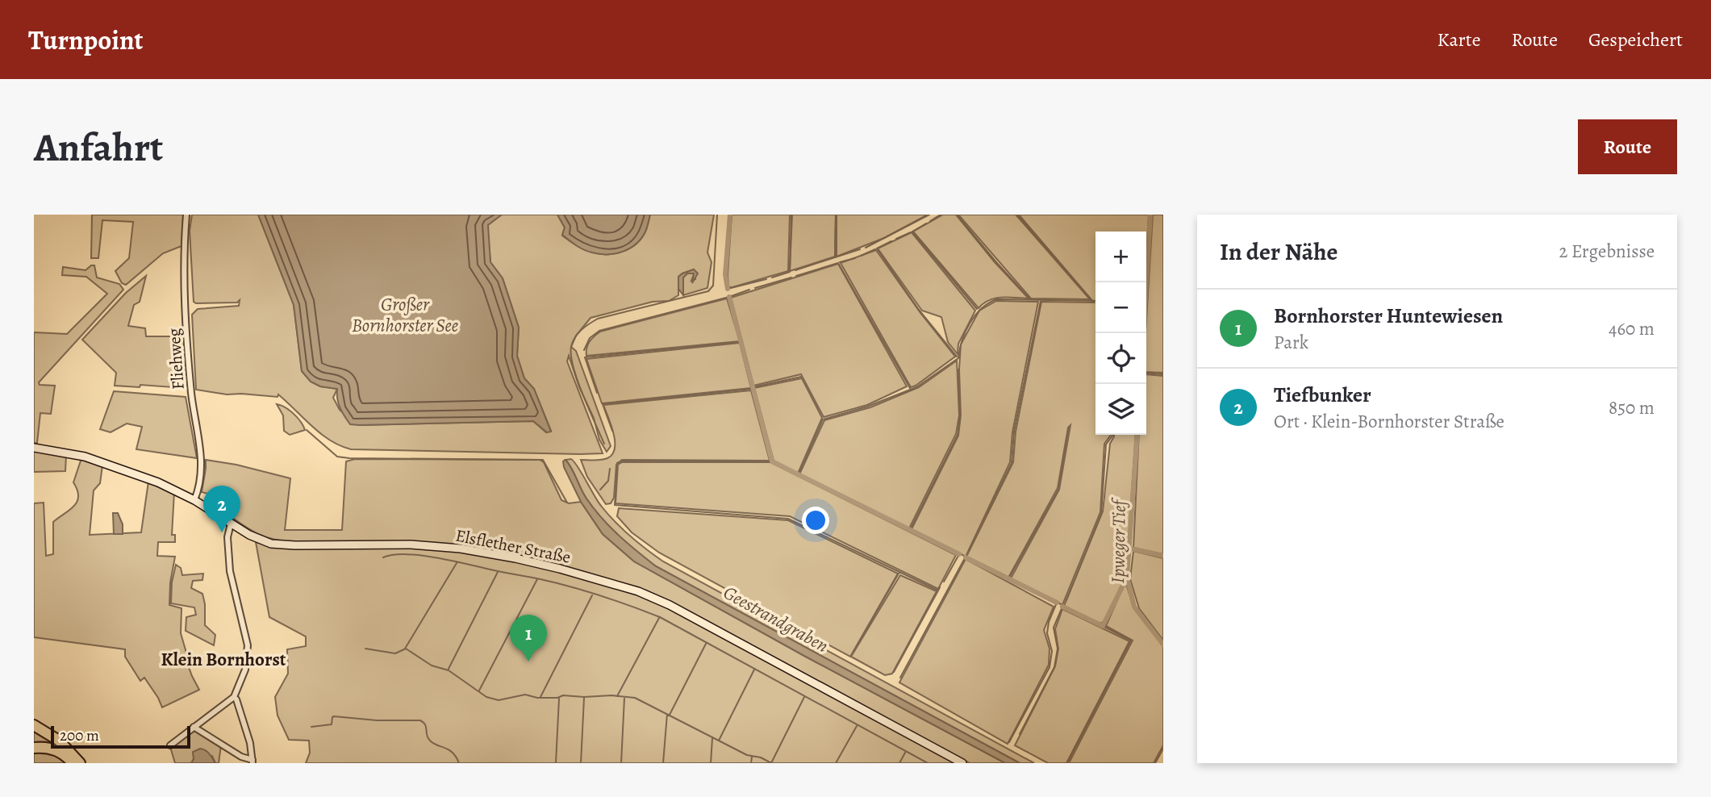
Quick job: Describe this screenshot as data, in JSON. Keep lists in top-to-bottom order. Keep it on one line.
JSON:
{"streets":{"main road":["Elsflether Straße"],"street":["Fliehweg"]},"crossings":[["Fliehweg","Elsflether Straße"]],"districts":["Klein Bornhorst"],"water":["Großer Bornhorster See","Ipweger Tief","Geestrandgraben"],"scale_bar":"200 m","page":{"header":"Turnpoint","nav":["Karte","Route","Gespeichert"],"buttons":"Route","title":"Anfahrt","heading":["In der Nähe","2 Ergebnisse"],"map_buttons":["+","−"],"list":[{"mark":"1","name":"Bornhorster Huntewiesen","note":"Park","value":"460 m"},{"mark":"2","name":"Tiefbunker","note":"Ort · Klein-Bornhorster Straße","value":"850 m"}],"pins":["2","1"],"scale":"200 m"}}
